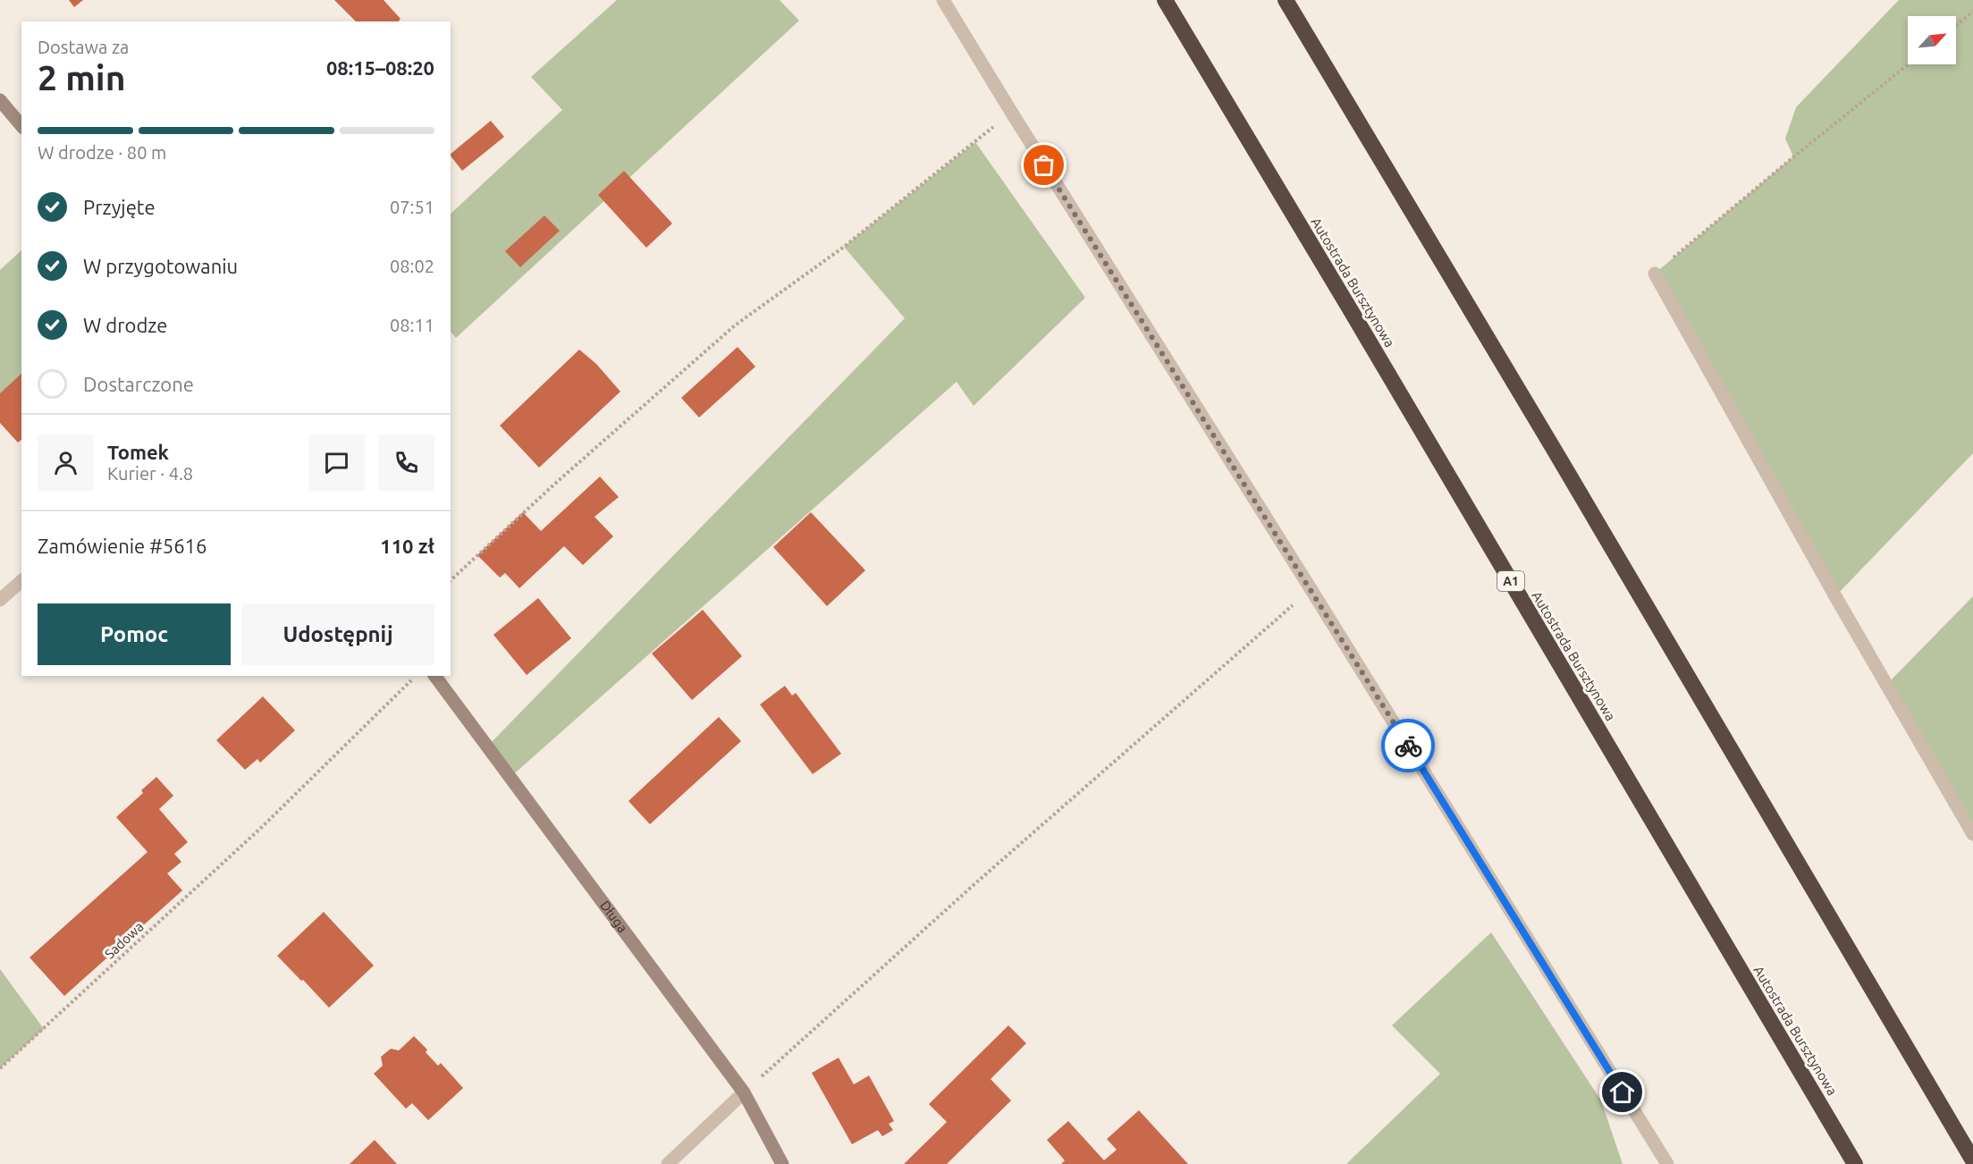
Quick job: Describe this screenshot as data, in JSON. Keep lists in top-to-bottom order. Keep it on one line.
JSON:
{"streets":{"highway":["Autostrada Bursztynowa","A1"],"street":["Długa"],"path":["Sadowa"]},"north":"top right","page":{"heading":["2 min","Dostawa za","08:15–08:20"],"panel":["Tomek","Kurier · 4.8","Zamówienie #5616","110 zł"],"bar":"W drodze · 80 m","list":[["Przyjęte","07:51"],["W przygotowaniu","08:02"],["W drodze","08:11"],"Dostarczone"],"buttons":["Pomoc","Udostępnij"]}}
